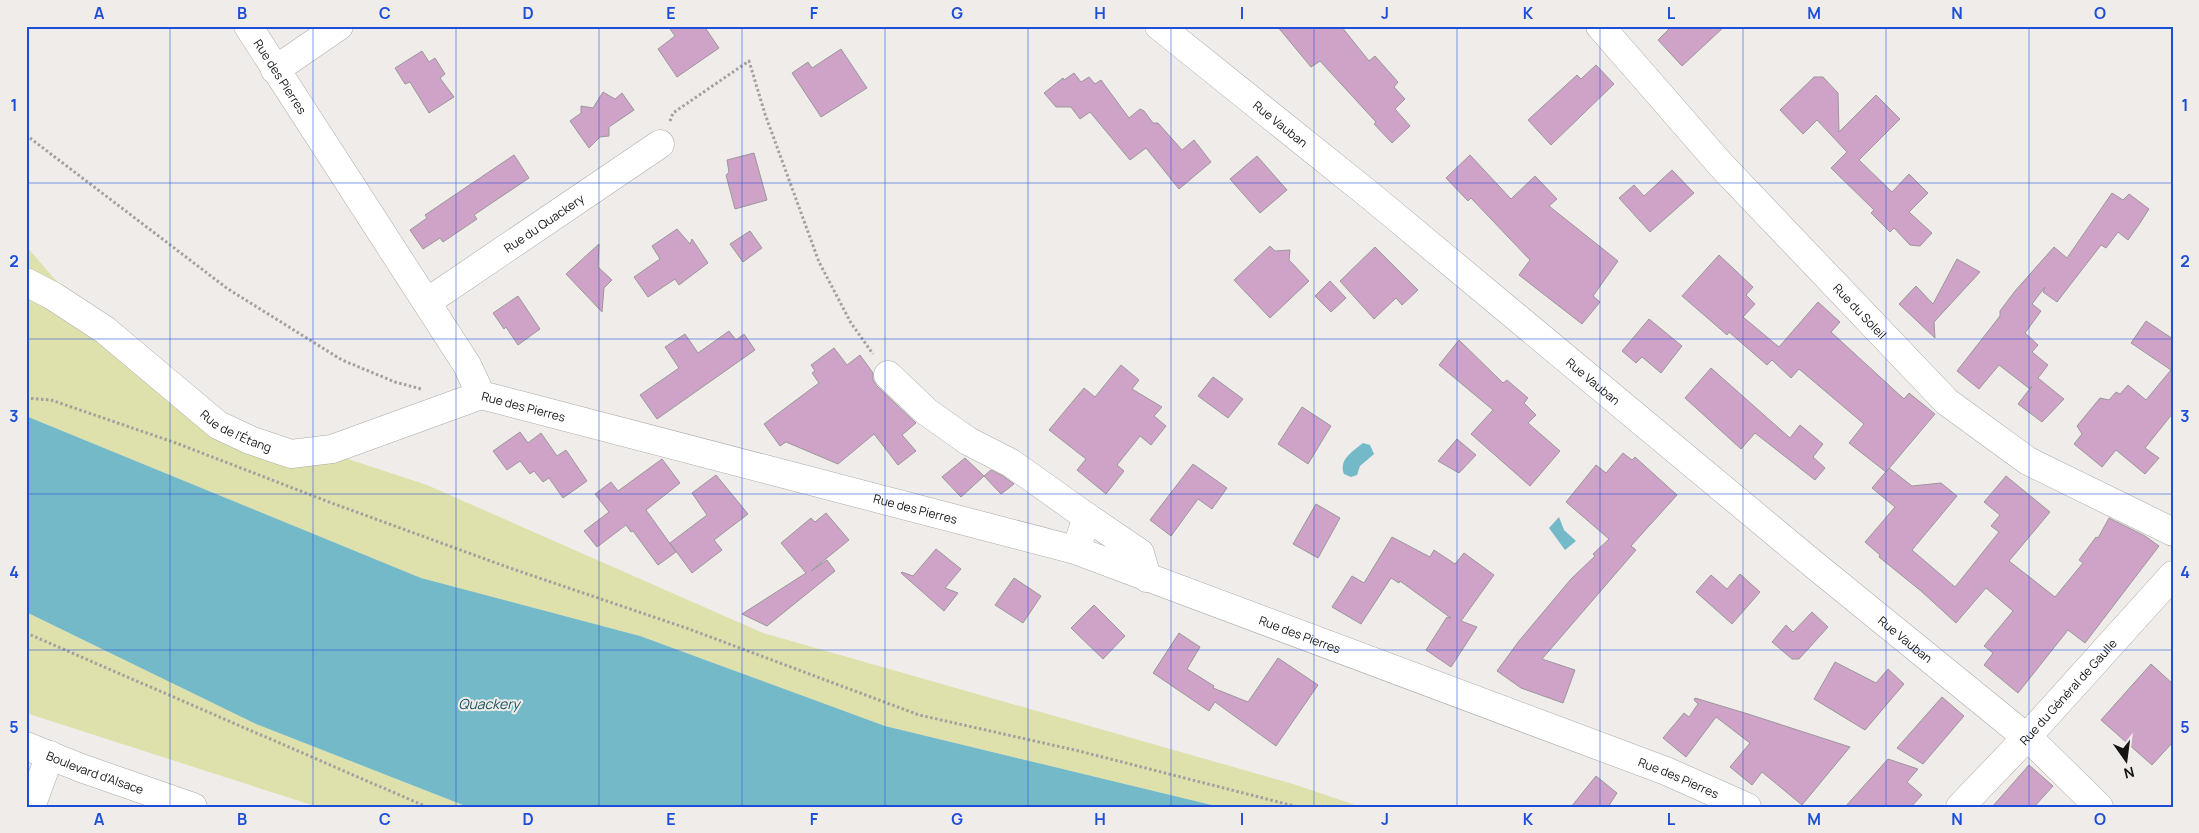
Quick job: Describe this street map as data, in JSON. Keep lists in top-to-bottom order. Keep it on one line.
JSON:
{"streets":{"street":["Rue des Pierres","Rue Vauban","Rue du Quackery","Rue du Soleil","Rue de l'Étang","Rue du Général de Gaulle","Boulevard d'Alsace"]},"crossings":[["Rue des Pierres","Rue du Quackery"],["Rue des Pierres","Rue de l'Étang"],["Rue Vauban","Rue du Général de Gaulle"]],"water":["Quackery"],"north":"bottom","grid":{"columns":["A","B","C","D","E","F","G","H","I","J","K","L","M","N","O"],"rows":["1","2","3","4","5"]}}
